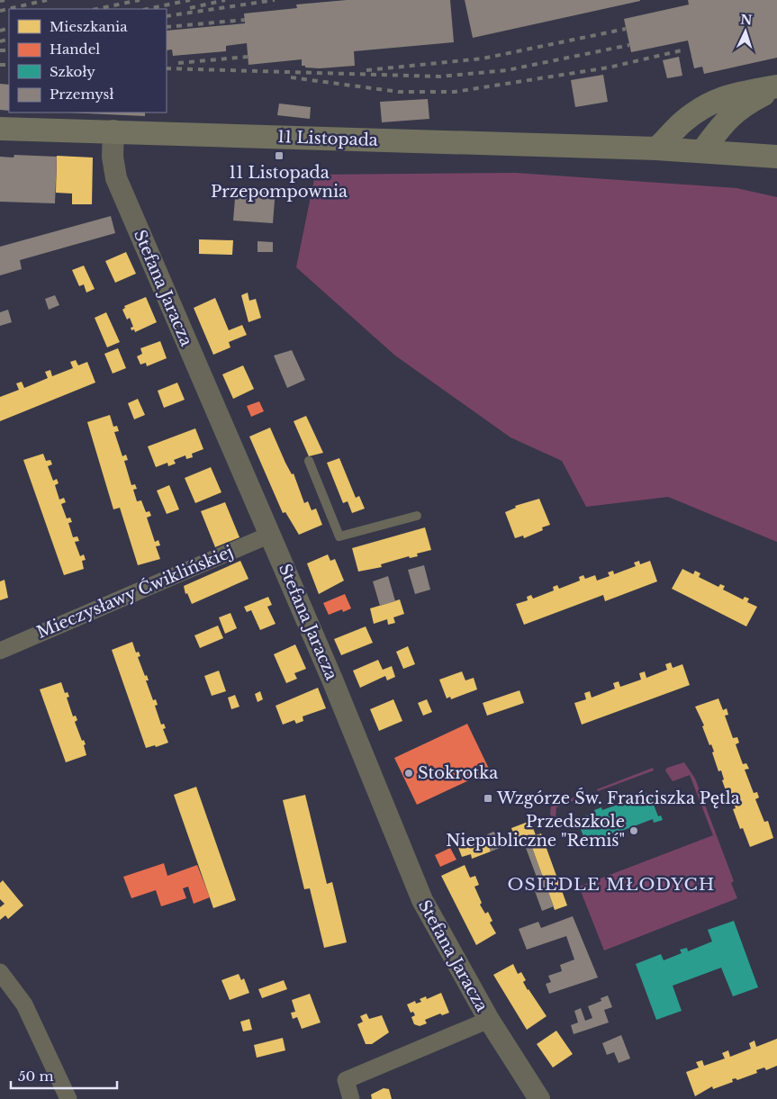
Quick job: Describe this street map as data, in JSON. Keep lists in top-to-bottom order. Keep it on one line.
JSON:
{"streets":{"main road":["11 Listopada"],"street":["Stefana Jaracza","Mieczysławy Ćwiklińskiej"]},"crossings":[["11 Listopada","Stefana Jaracza"],["Stefana Jaracza","Mieczysławy Ćwiklińskiej"]],"districts":["OSIEDLE MŁODYCH"],"places":{"transit":["11 Listopada Przepompownia","Wzgórze Św. Frańciszka Pętla"],"other":["Stokrotka","Przedszkole Niepubliczne \"Remiś\""]},"legend":["Mieszkania","Handel","Szkoły","Przemysł"],"scale_bar":"50 m","north":"top"}
